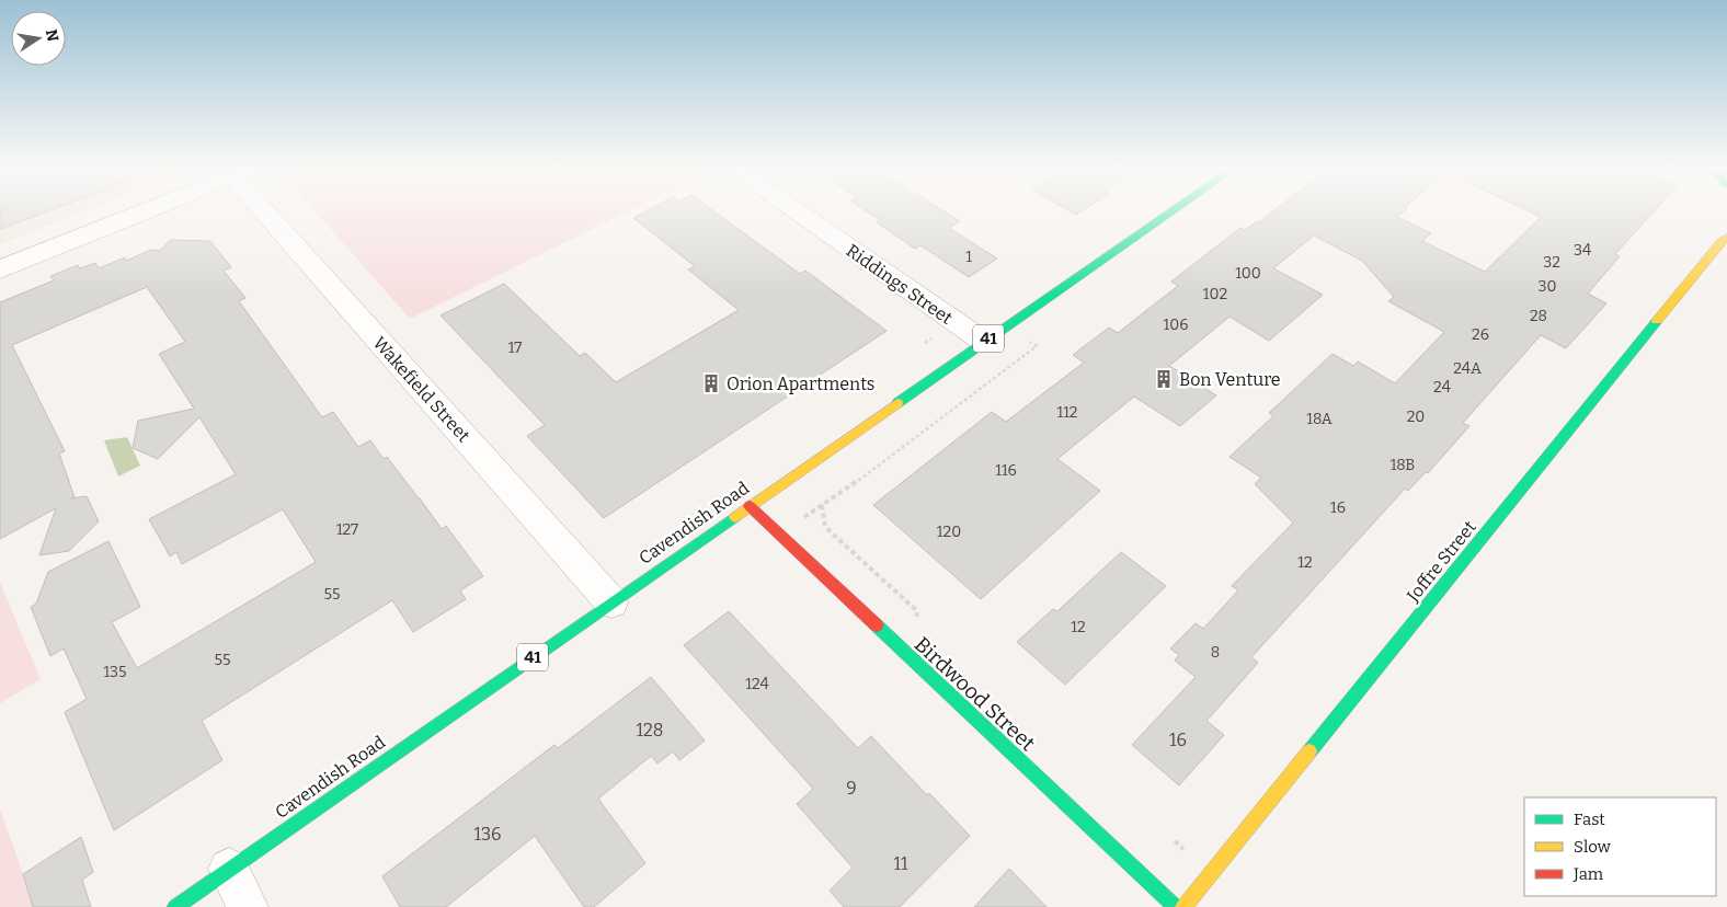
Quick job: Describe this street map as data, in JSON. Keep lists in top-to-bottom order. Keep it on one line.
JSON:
{"streets":{"street":["Riddings Street","41","Wakefield Street","Cavendish Road","Joffre Street","Birdwood Street"]},"crossings":[["Riddings Street","Cavendish Road"],["Wakefield Street","Cavendish Road"],["Cavendish Road","Birdwood Street"]],"places":{"building":["Bon Venture","Orion Apartments"]},"house_numbers":["34","1","32","100","30","102","28","106","26","17","24A","24","112","20","18A","18B","116","16","127","120","12","55","12","8","55","135","124","128","16","9","136","11"],"legend":["Fast","Slow","Jam"],"north":"right"}
